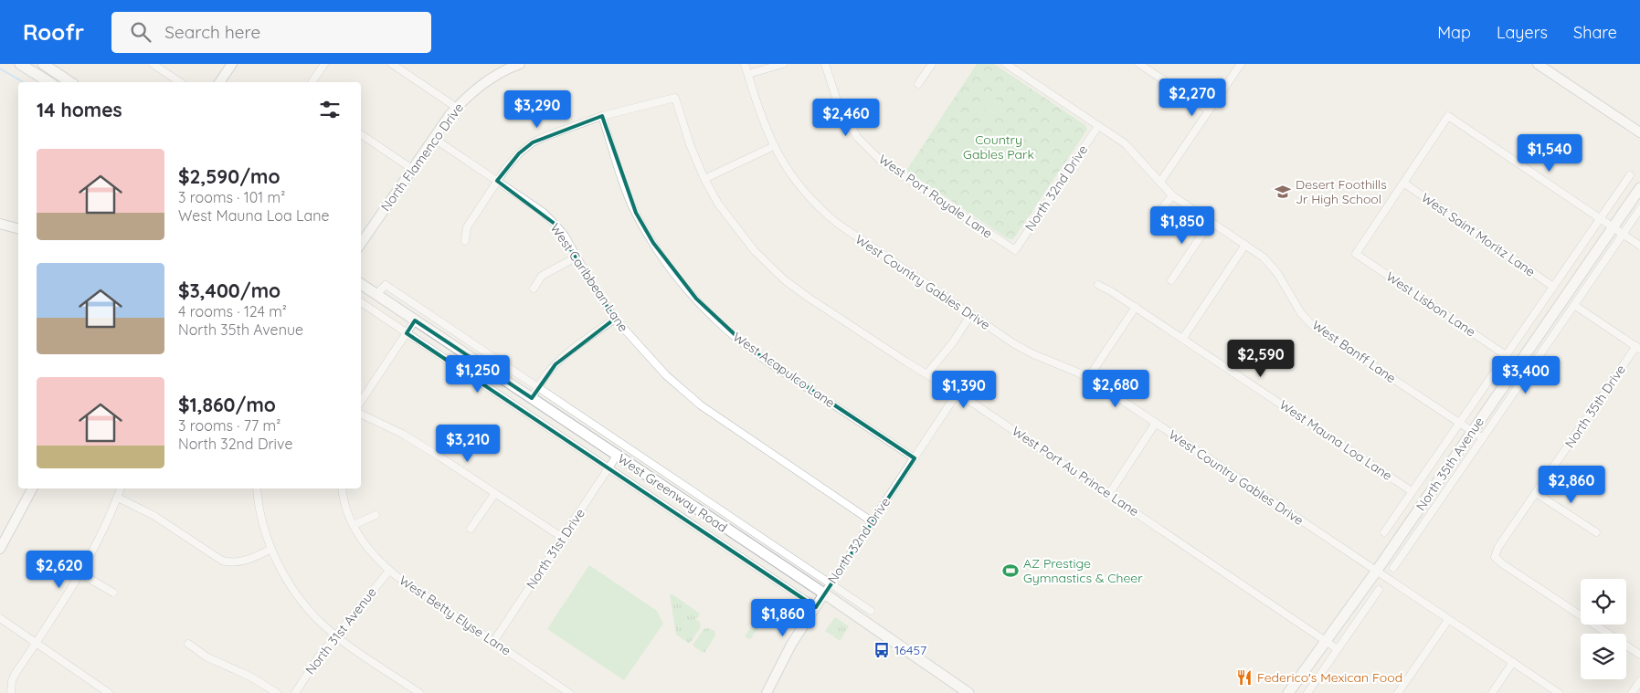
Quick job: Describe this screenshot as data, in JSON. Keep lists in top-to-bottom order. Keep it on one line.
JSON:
{"streets":{"main road":["North 35th Avenue","West Greenway Road"],"street":["North Flamenco Drive","North 32nd Drive","West Port Royale Lane","West Saint Moritz Lane","West Caribbean Lane","West Country Gables Drive","West Lisbon Lane","West Banff Lane","West Acapulco Lane","North 35th Drive","West Mauna Loa Lane","West Port Au Prince Lane","North 31st Drive","West Betty Elyse Lane","North 31st Avenue"]},"crossings":[["North Flamenco Drive","West Caribbean Lane"],["North 32nd Drive","West Port Royale Lane"],["North 32nd Drive","West Caribbean Lane"],["North 32nd Drive","West Banff Lane"],["North 32nd Drive","West Acapulco Lane"],["North 32nd Drive","West Port Au Prince Lane"],["North 32nd Drive","West Greenway Road"],["West Saint Moritz Lane","West Lisbon Lane"],["West Saint Moritz Lane","North 35th Avenue"],["West Country Gables Drive","North 35th Avenue"],["West Lisbon Lane","North 35th Avenue"],["West Banff Lane","North 35th Avenue"],["West Acapulco Lane","West Port Au Prince Lane"],["West Mauna Loa Lane","North 35th Avenue"],["North 35th Avenue","West Port Au Prince Lane"],["West Greenway Road","North 31st Drive"],["North 31st Drive","West Betty Elyse Lane"],["West Betty Elyse Lane","North 31st Avenue"]],"parks":["Country Gables Park"],"places":{"school or university":["Desert Foothills Jr High School"],"sports":["AZ Prestige Gymnastics & Cheer"],"bus stop":["16457"],"restaurant":["Federico's Mexican Food"]},"page":{"header":"Roofr","search":"Search here","nav":["Map","Layers","Share"],"price":["$2,270","$3,290","$2,460","$1,540","$1,850","$2,590","$1,250","$3,400","$2,680","$1,390","$3,210","$2,860","$2,620","$1,860"],"heading":"14 homes","list":[{"name":"$2,590/mo","note":"3 rooms · 101 m² · West Mauna Loa Lane"},{"name":"$3,400/mo","note":"4 rooms · 124 m² · North 35th Avenue"},{"name":"$1,860/mo","note":"3 rooms · 77 m² · North 32nd Drive"}]}}
